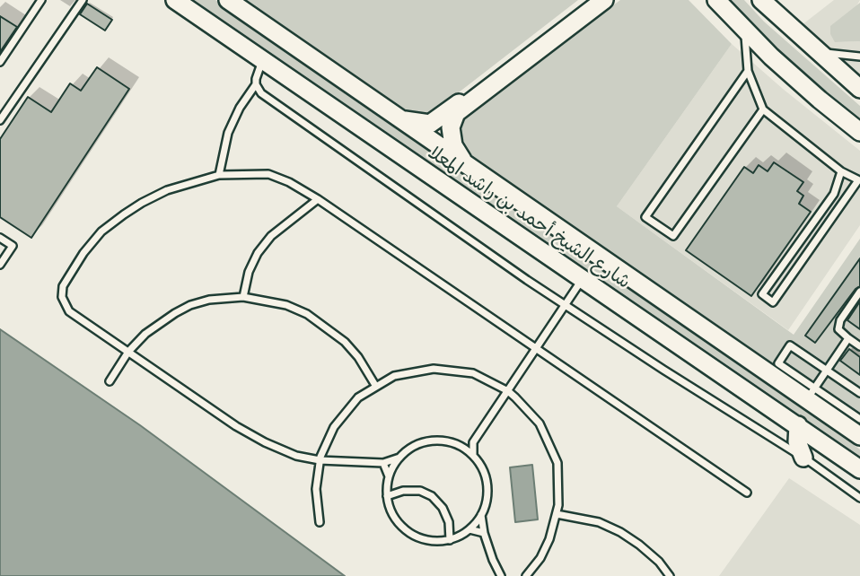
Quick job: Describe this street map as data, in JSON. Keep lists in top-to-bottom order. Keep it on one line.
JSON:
{"streets":{"main road":["شارع الشيخ أحمد بن راشد المعلا"]}}
